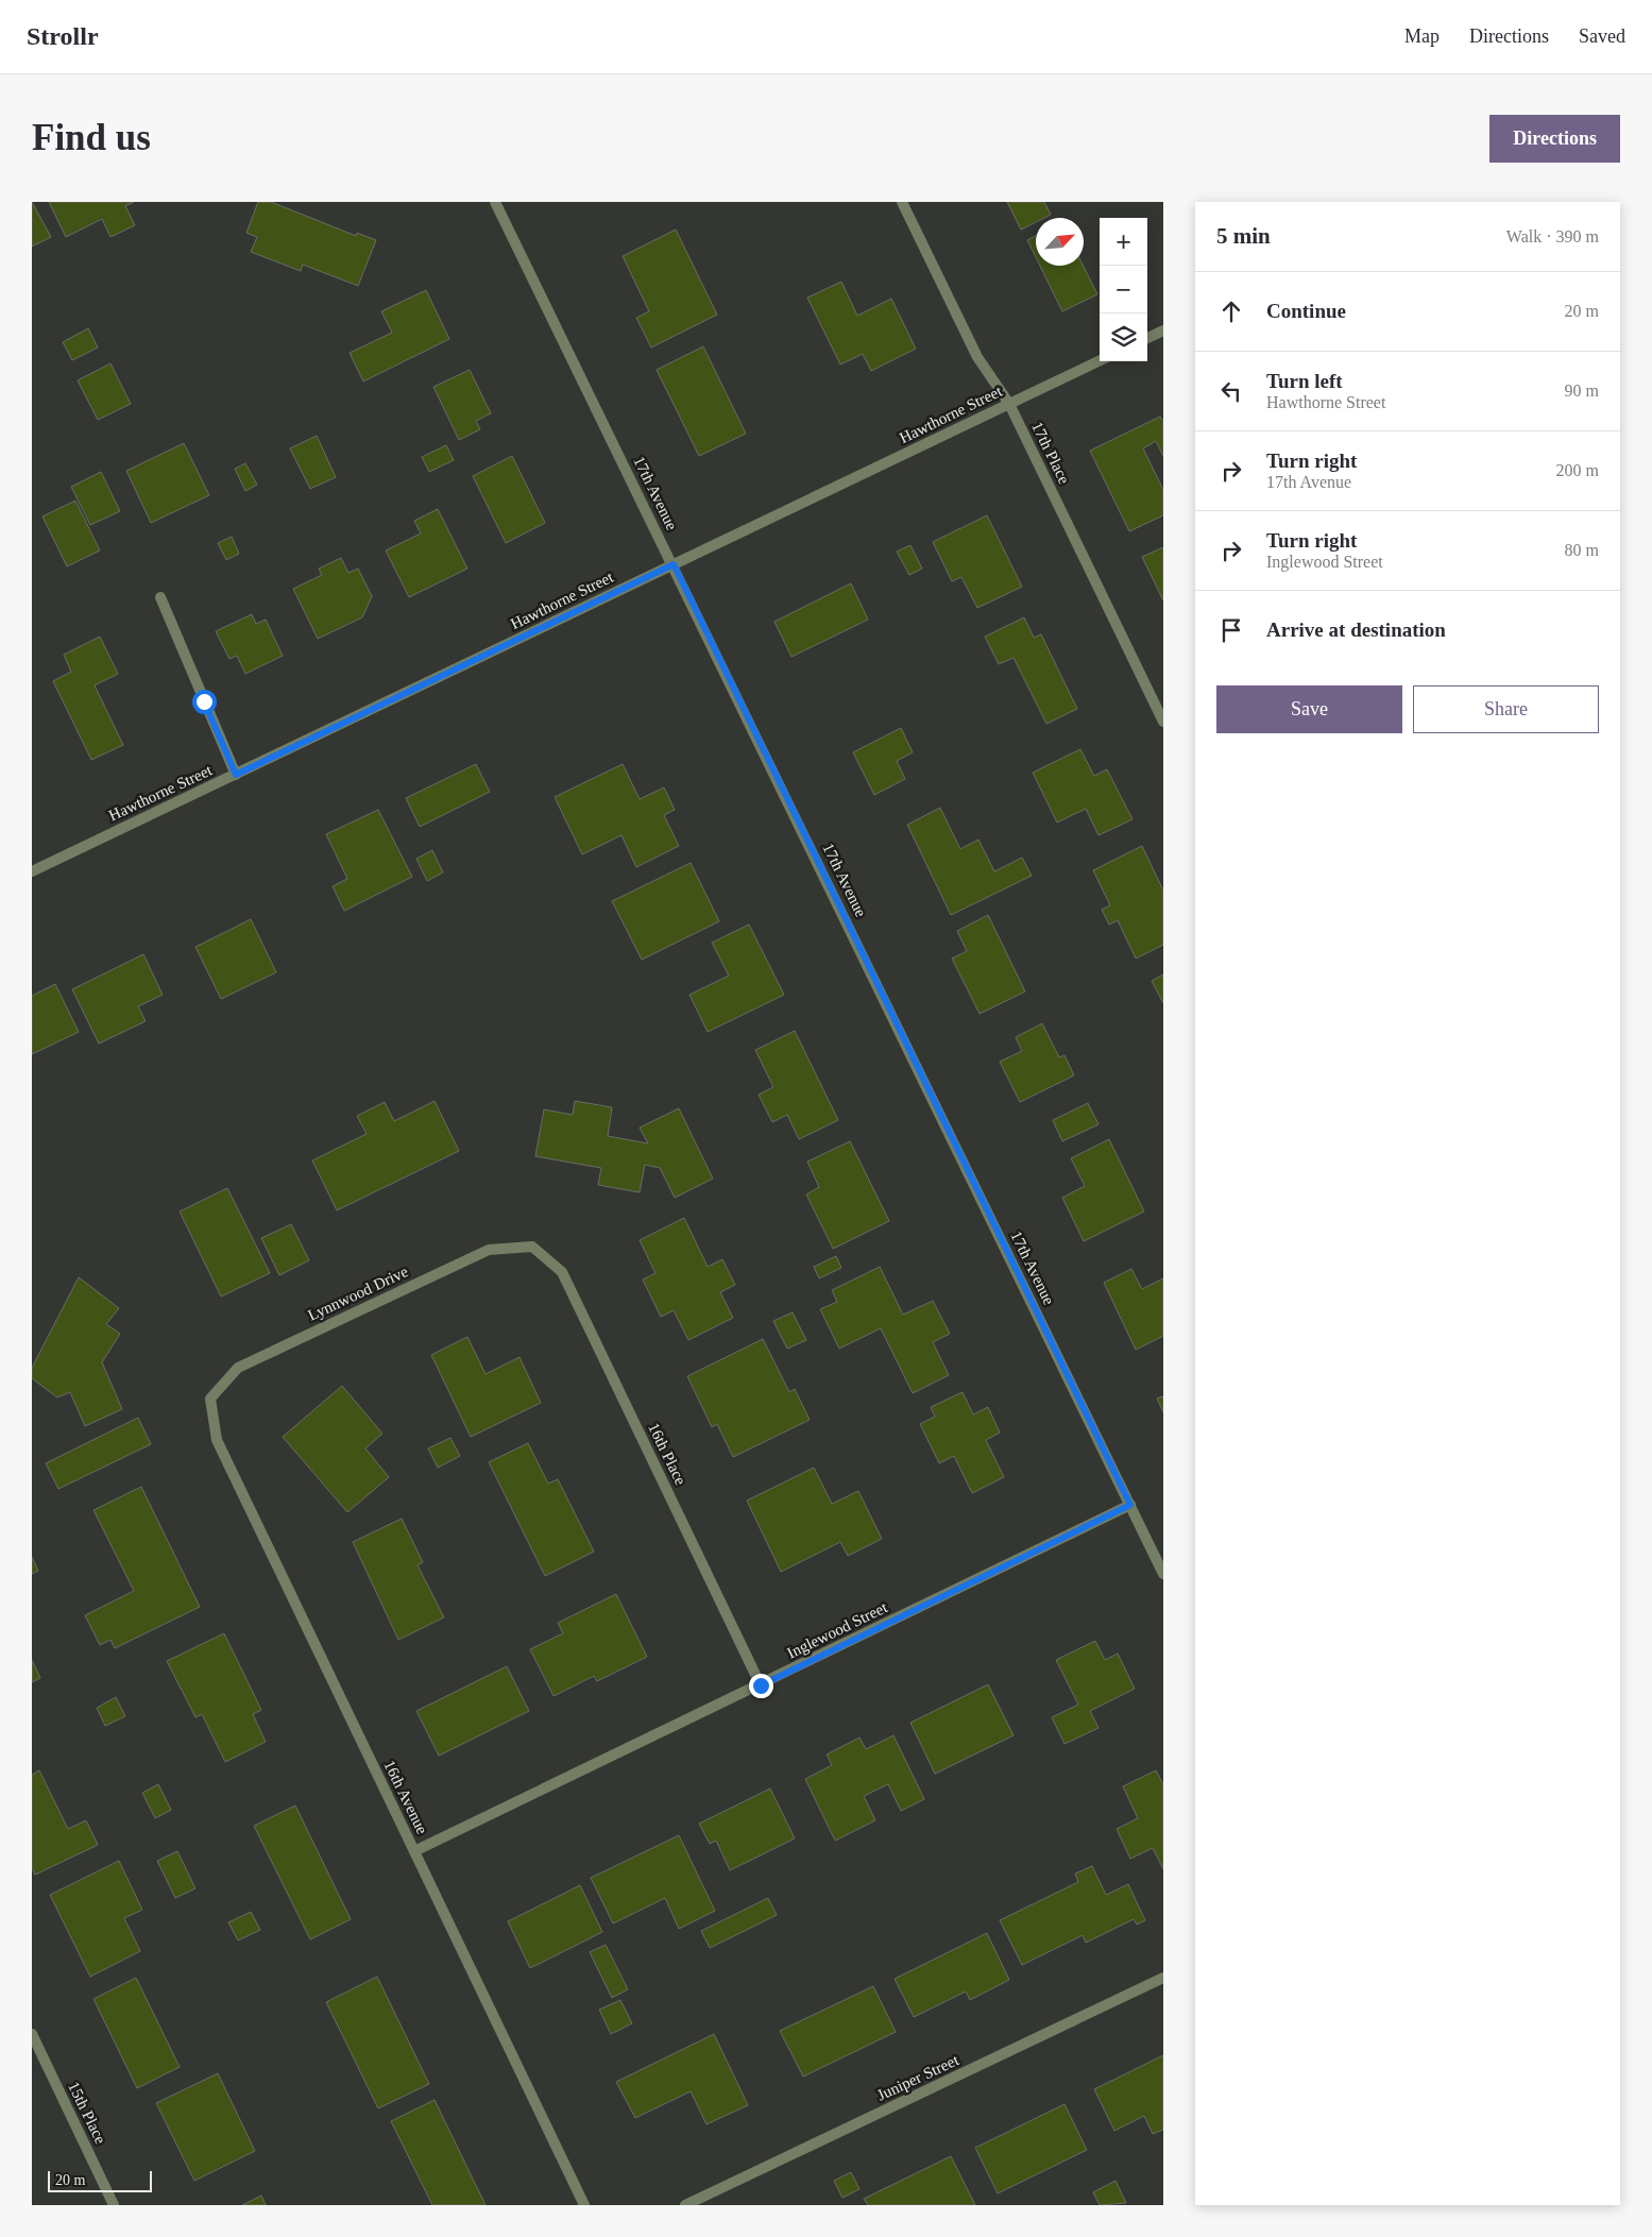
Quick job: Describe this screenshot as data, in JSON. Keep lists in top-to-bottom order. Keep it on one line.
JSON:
{"streets":{"street":["Hawthorne Street","17th Place","17th Avenue","Lynnwood Drive","16th Place","Inglewood Street","16th Avenue","Juniper Street","15th Place"]},"crossings":[["Hawthorne Street","17th Place"],["Hawthorne Street","17th Avenue"],["17th Avenue","Inglewood Street"],["Lynnwood Drive","16th Place"],["Lynnwood Drive","16th Avenue"],["16th Place","Inglewood Street"],["Inglewood Street","16th Avenue"]],"scale_bar":"20 m","north":"top right","page":{"header":"Strollr","nav":["Map","Directions","Saved"],"buttons":["Directions",["Save","Share"]],"title":"Find us","heading":["5 min","Walk · 390 m"],"map_buttons":["+","−"],"list":[["Continue","20 m"],["Turn left","Hawthorne Street","90 m"],["Turn right","17th Avenue","200 m"],["Turn right","Inglewood Street","80 m"],"Arrive at destination"],"scale":"20 m"}}
